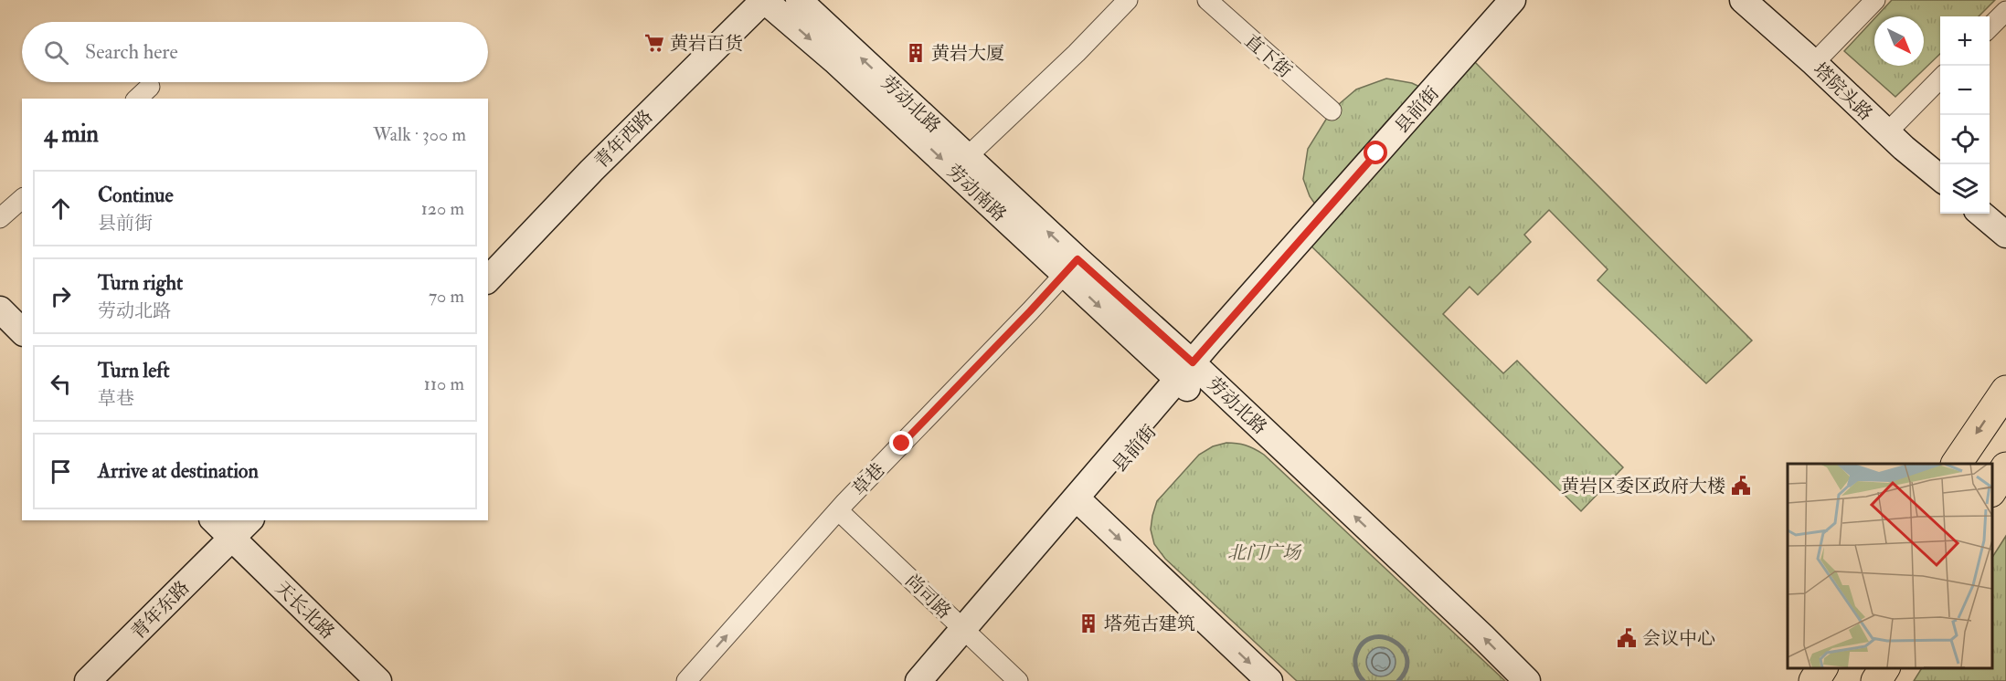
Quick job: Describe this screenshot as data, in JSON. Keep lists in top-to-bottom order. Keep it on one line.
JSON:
{"streets":{"street":["直下街","塔院头路","劳动北路","县前街","青年西路","劳动南路","草巷","尚司路","青年东路","天长北路"]},"crossings":[["劳动北路","县前街"],["劳动北路","劳动南路"],["劳动北路","草巷"],["县前街","尚司路"],["青年西路","劳动南路"],["劳动南路","草巷"],["草巷","尚司路"],["青年东路","天长北路"]],"one_way":["劳动南路","草巷"],"parks":["北门广场"],"places":{"supermarket":["黄岩百货"],"building":["黄岩大厦","塔苑古建筑"],"public building":["黄岩区委区政府大楼","会议中心"]},"north":"bottom right","page":{"map_buttons":["+","−"],"search":"Search here","heading":["4 min","Walk · 300 m"],"list":[["Continue","县前街","120 m"],["Turn right","劳动北路","70 m"],["Turn left","草巷","110 m"],"Arrive at destination"]}}
